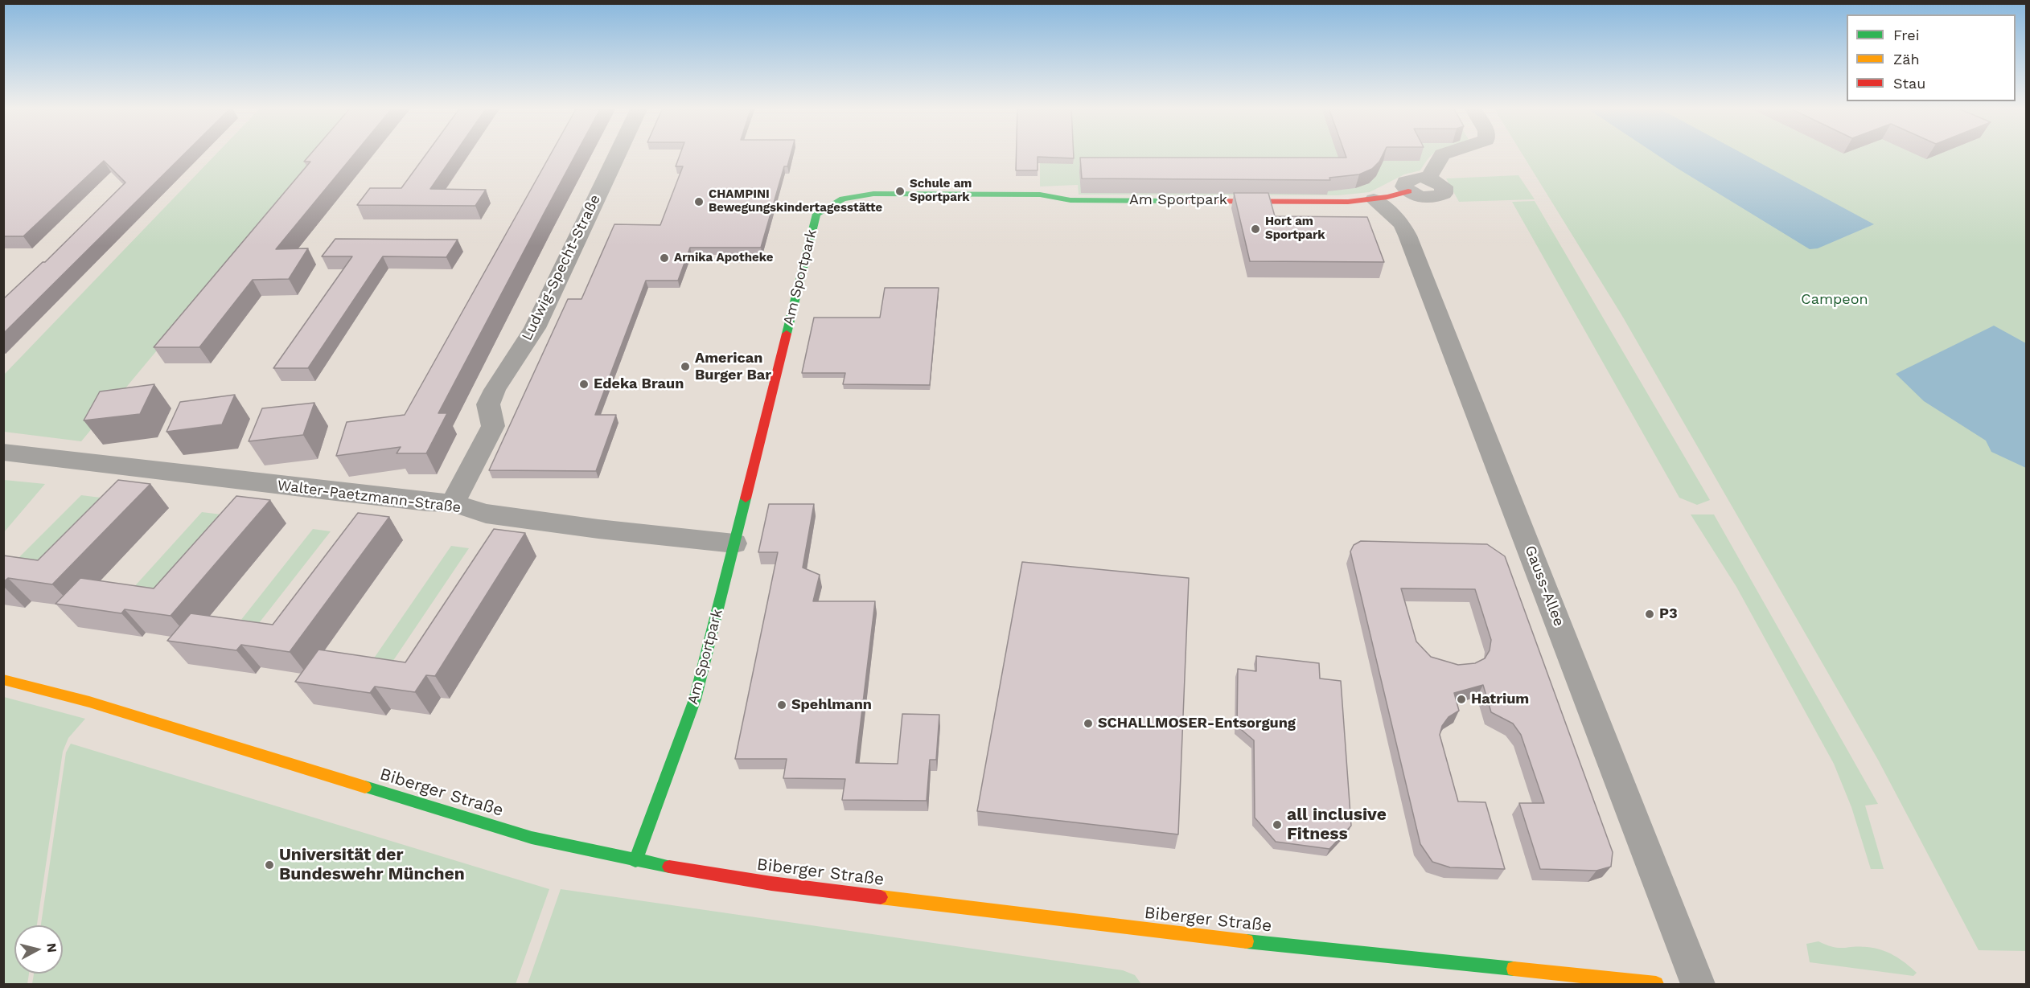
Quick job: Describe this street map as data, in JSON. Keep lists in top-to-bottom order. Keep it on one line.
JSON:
{"streets":{"street":["Am Sportpark","Ludwig-Specht-Straße","Walter-Paetzmann-Straße","Gauss-Allee","Biberger Straße"]},"crossings":[["Am Sportpark","Walter-Paetzmann-Straße"],["Am Sportpark","Gauss-Allee"],["Am Sportpark","Biberger Straße"],["Ludwig-Specht-Straße","Walter-Paetzmann-Straße"]],"parks":["Campeon"],"places":["Schule am Sportpark","CHAMPINI Bewegungskindertagesstätte","Hort am Sportpark","Arnika Apotheke","American Burger Bar","Edeka Braun","P3","Hatrium","Spehlmann","SCHALLMOSER-Entsorgung","all inclusive Fitness","Universität der Bundeswehr München"],"legend":["Frei","Zäh","Stau"],"north":"right"}
